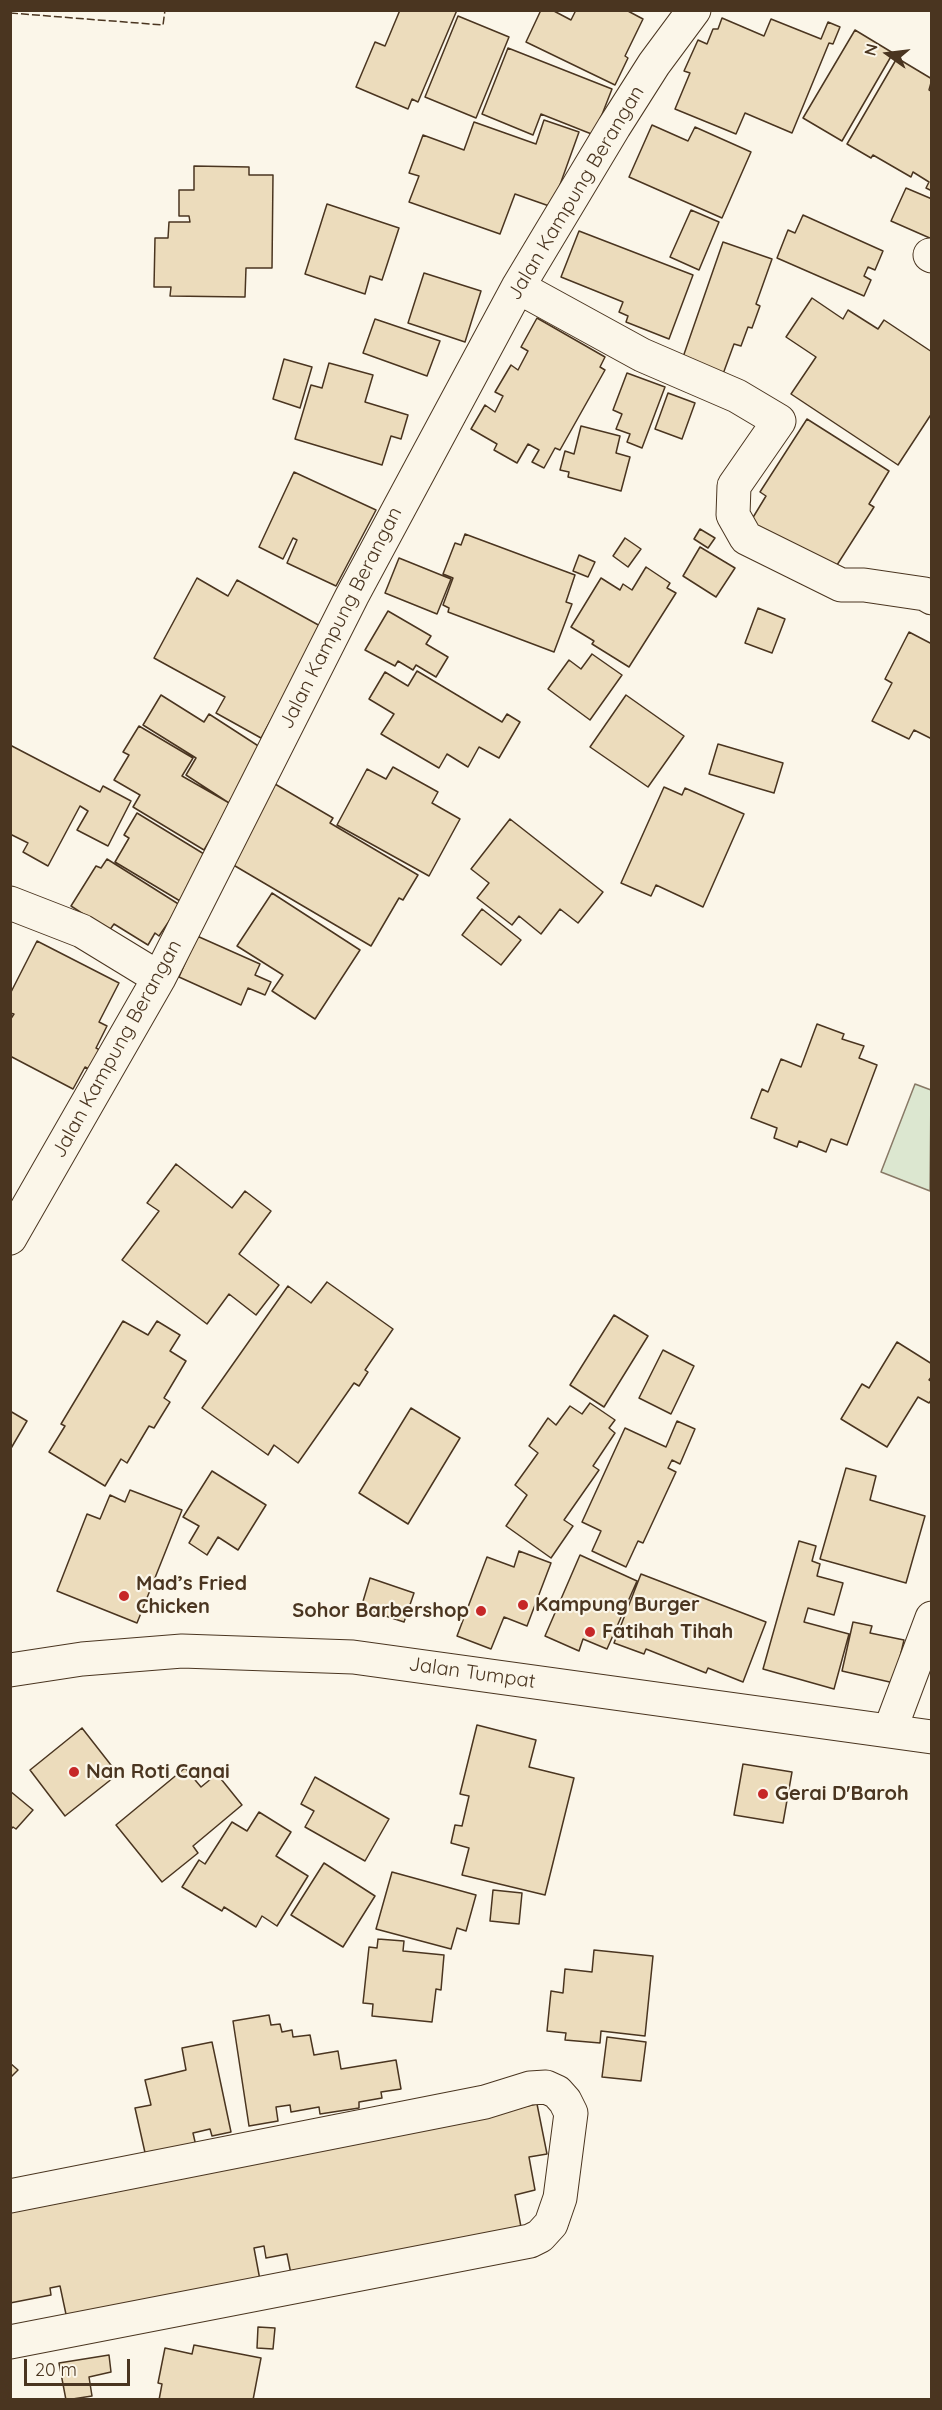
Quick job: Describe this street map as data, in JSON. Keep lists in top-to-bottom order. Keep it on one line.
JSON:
{"streets":{"street":["Jalan Kampung Berangan","Jalan Tumpat"]},"places":["Mad’s Fried Chicken","Kampung Burger","Sohor Barbershop","Fatihah Tihah","Nan Roti Canai","Gerai D'Baroh"],"scale_bar":"20 m","north":"left"}
